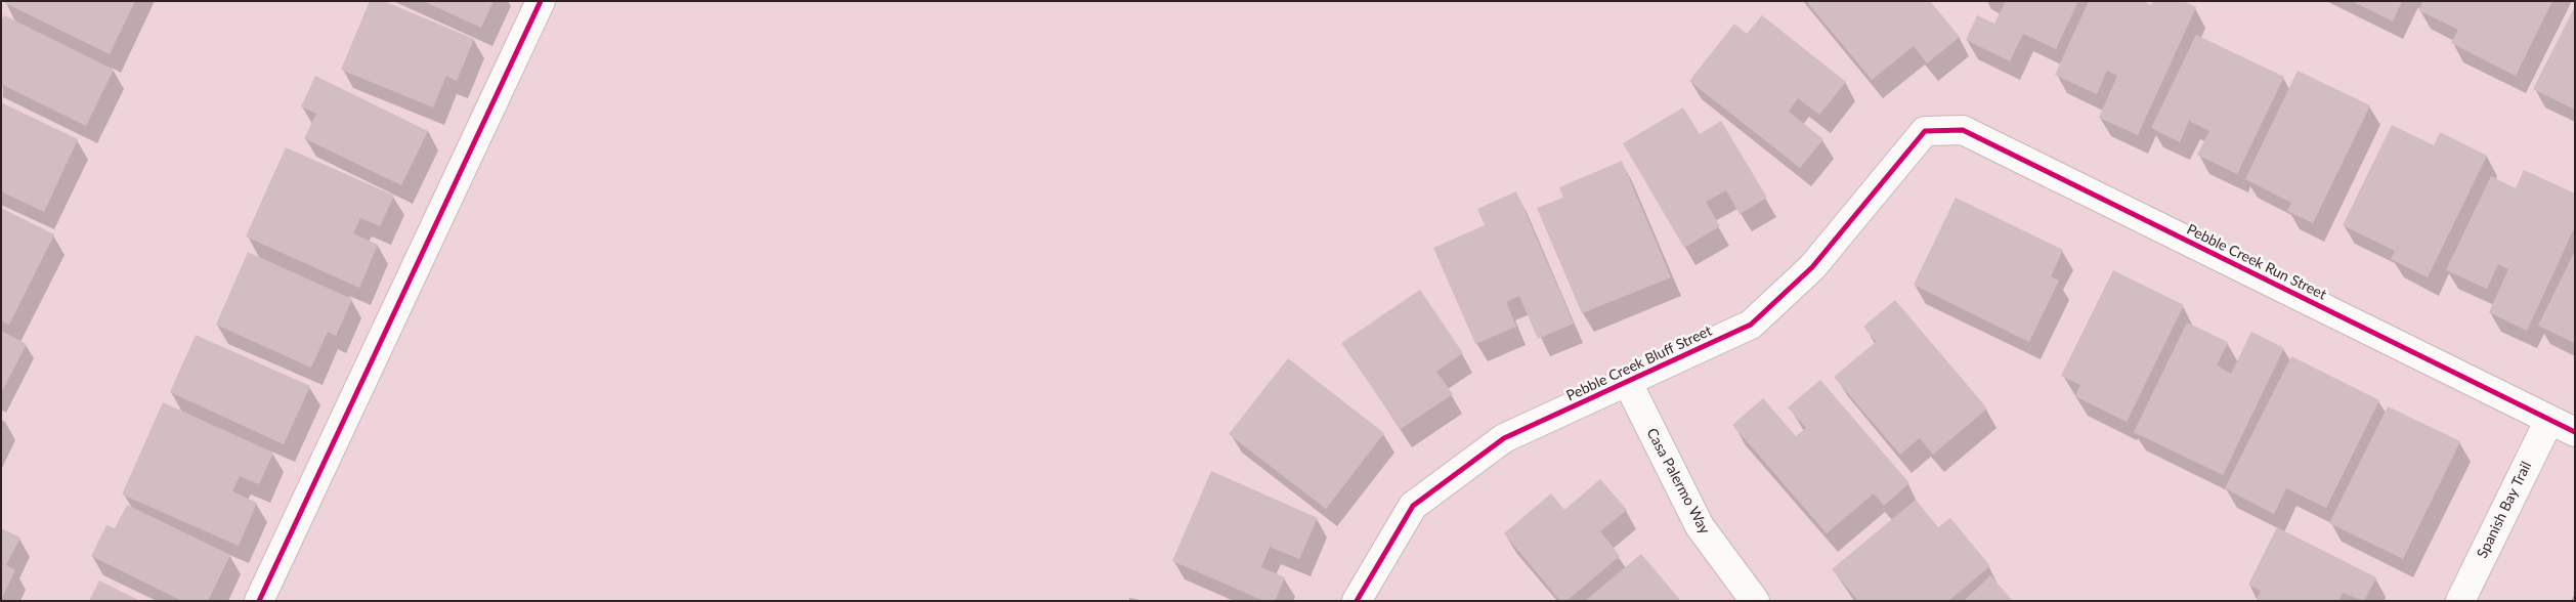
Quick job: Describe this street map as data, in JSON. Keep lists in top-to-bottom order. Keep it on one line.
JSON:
{"streets":{"street":["Pebble Creek Run Street","Pebble Creek Bluff Street","Casa Palermo Way","Spanish Bay Trail"]},"crossings":[["Pebble Creek Run Street","Pebble Creek Bluff Street"],["Pebble Creek Run Street","Spanish Bay Trail"],["Pebble Creek Bluff Street","Casa Palermo Way"]]}
